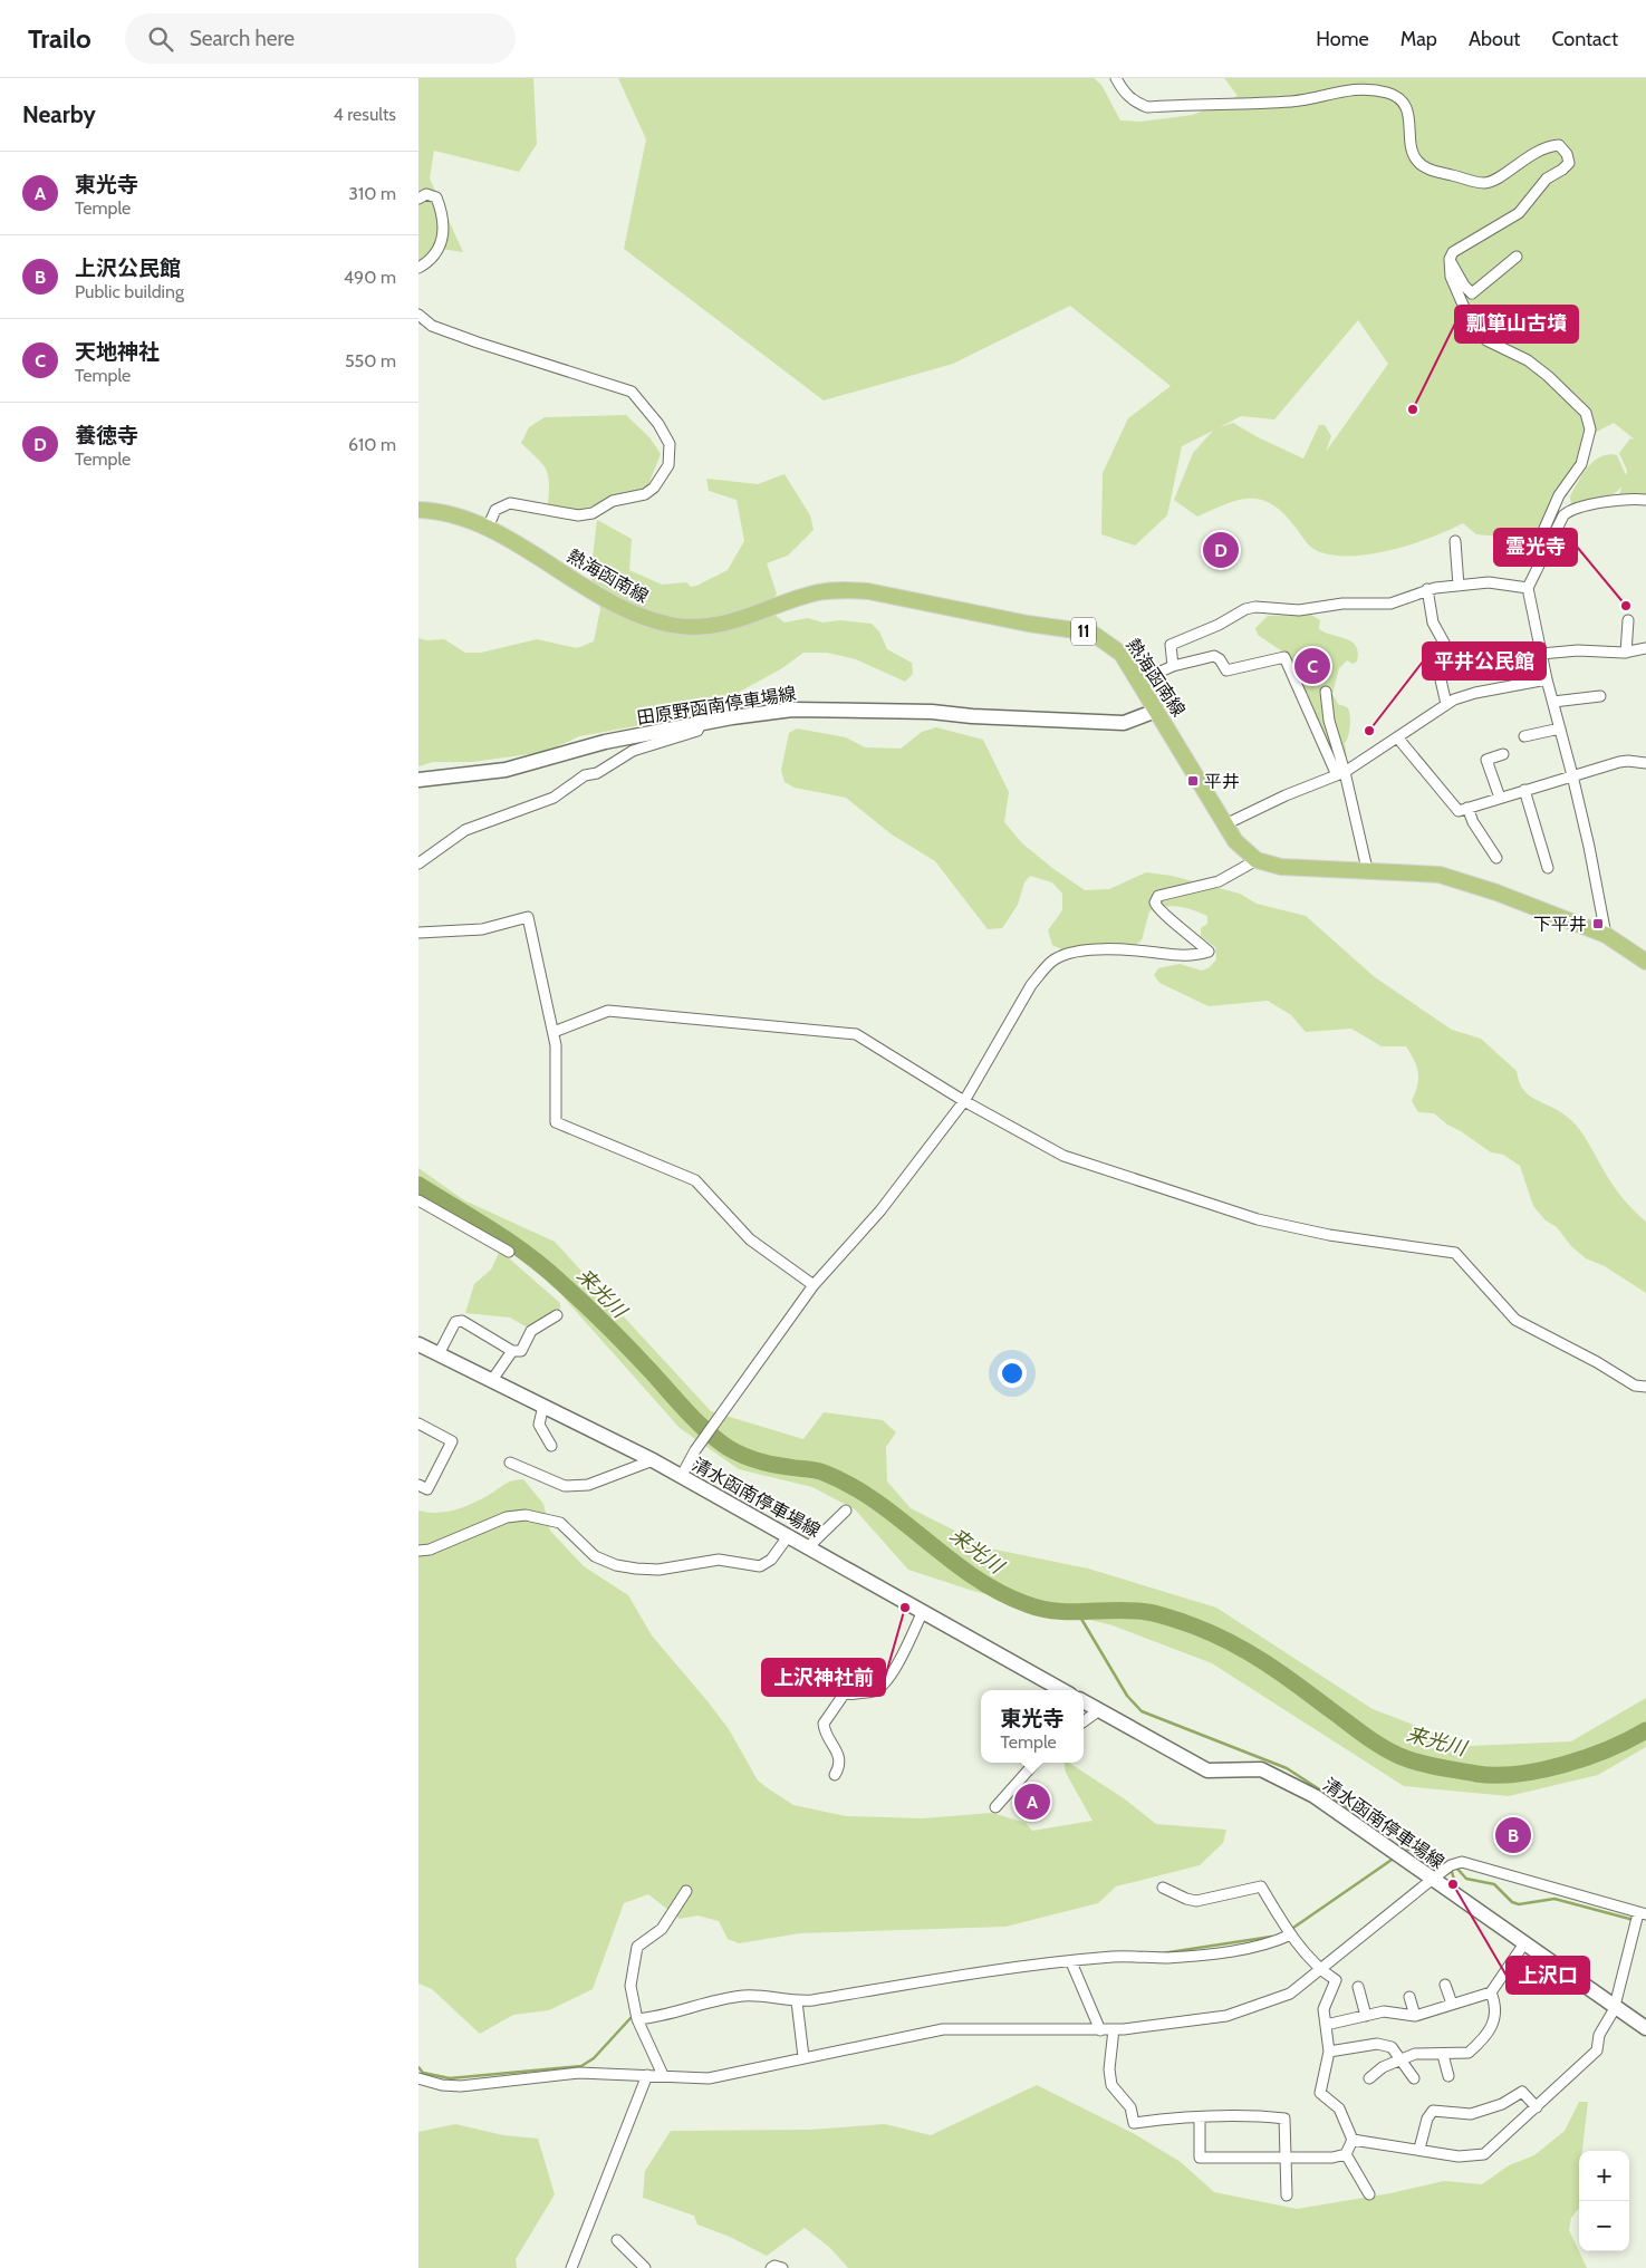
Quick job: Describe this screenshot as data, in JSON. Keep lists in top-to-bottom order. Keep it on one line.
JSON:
{"streets":{"main road":["熱海函南線","11","田原野函南停車場線","清水函南停車場線"]},"crossings":[["熱海函南線","田原野函南停車場線"]],"water":["来光川"],"places":{"other":["瓢箪山古墳","霊光寺","平井公民館","上沢神社前","上沢口"],"transit":["平井","下平井"]},"page":{"header":"Trailo","search":"Search here","nav":["Home","Map","About","Contact"],"heading":["Nearby","4 results"],"list":[{"mark":"A","name":"東光寺","note":"Temple","value":"310 m"},{"mark":"B","name":"上沢公民館","note":"Public building","value":"490 m"},{"mark":"C","name":"天地神社","note":"Temple","value":"550 m"},{"mark":"D","name":"養徳寺","note":"Temple","value":"610 m"}],"pins":["D","C","A","B"],"popup":["東光寺","Temple"],"map_buttons":["+","−"]}}
